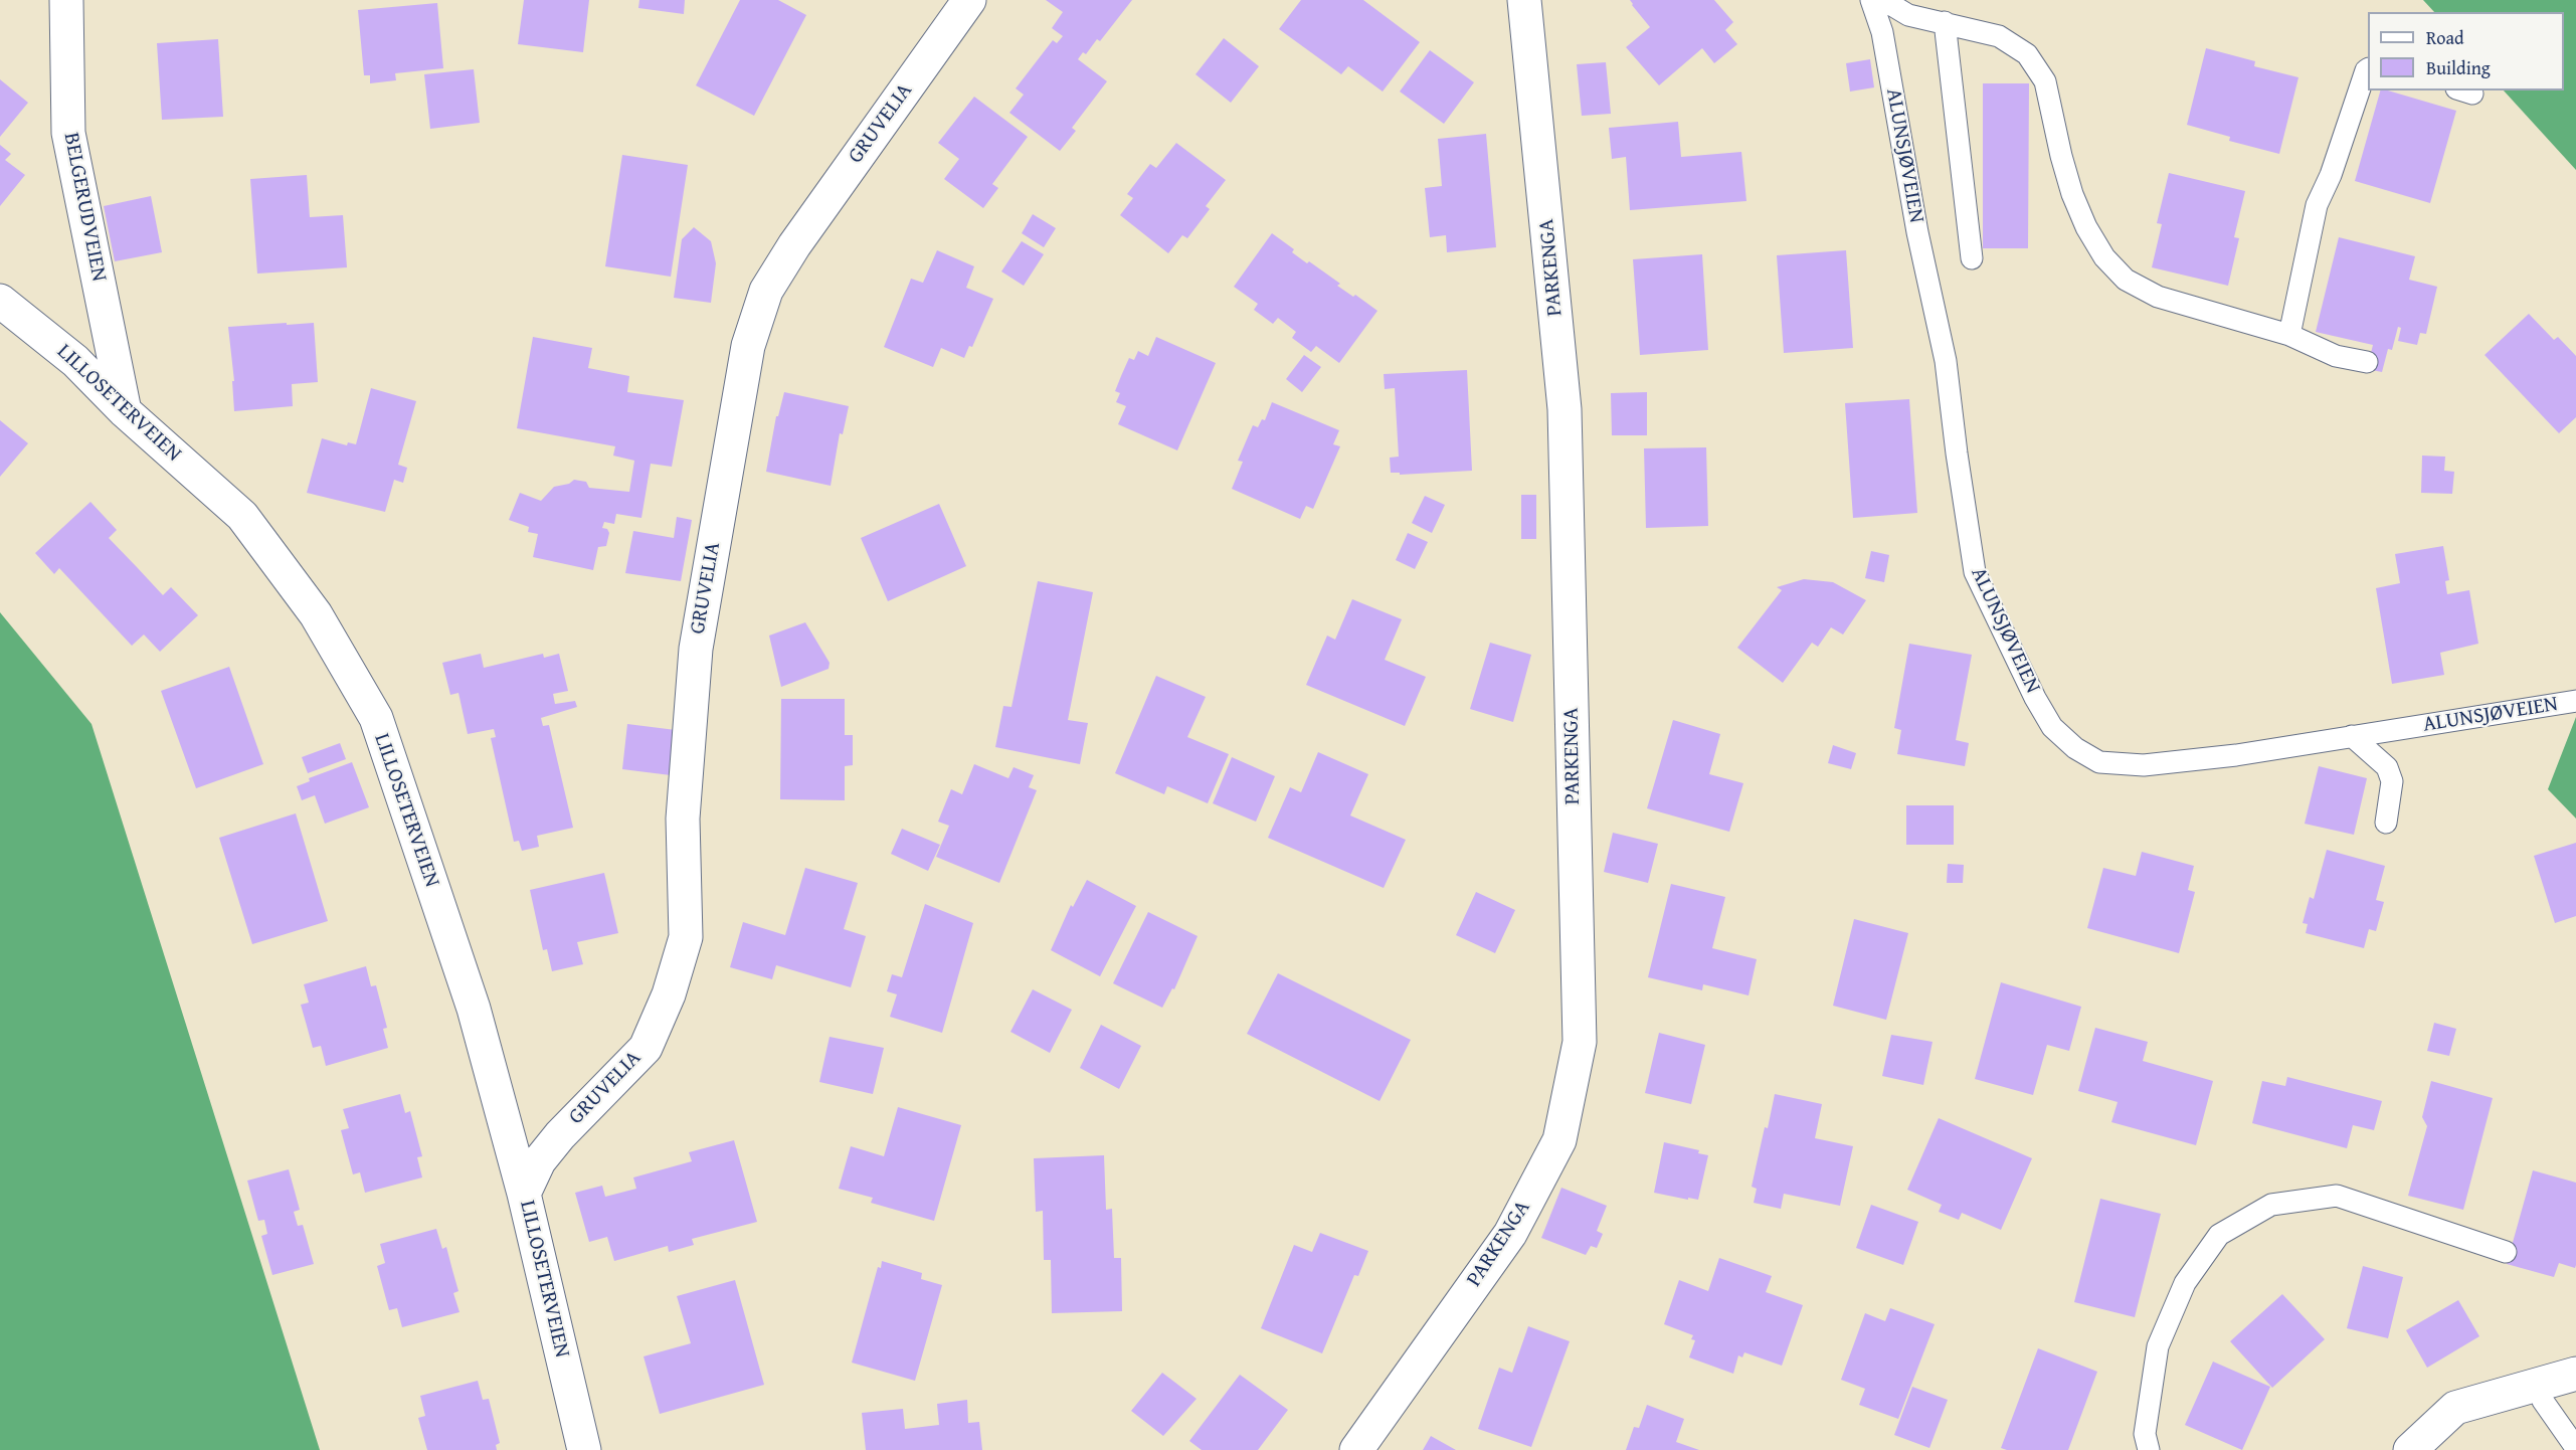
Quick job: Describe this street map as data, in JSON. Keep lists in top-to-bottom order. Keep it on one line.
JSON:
{"streets":{"street":["GRUVELIA","BELGERUDVEIEN","PARKENGA","LILLOSETERVEIEN"],"lane":["ALUNSJØVEIEN"]},"crossings":[["GRUVELIA","LILLOSETERVEIEN"],["BELGERUDVEIEN","LILLOSETERVEIEN"]],"legend":["Road","Building"]}
